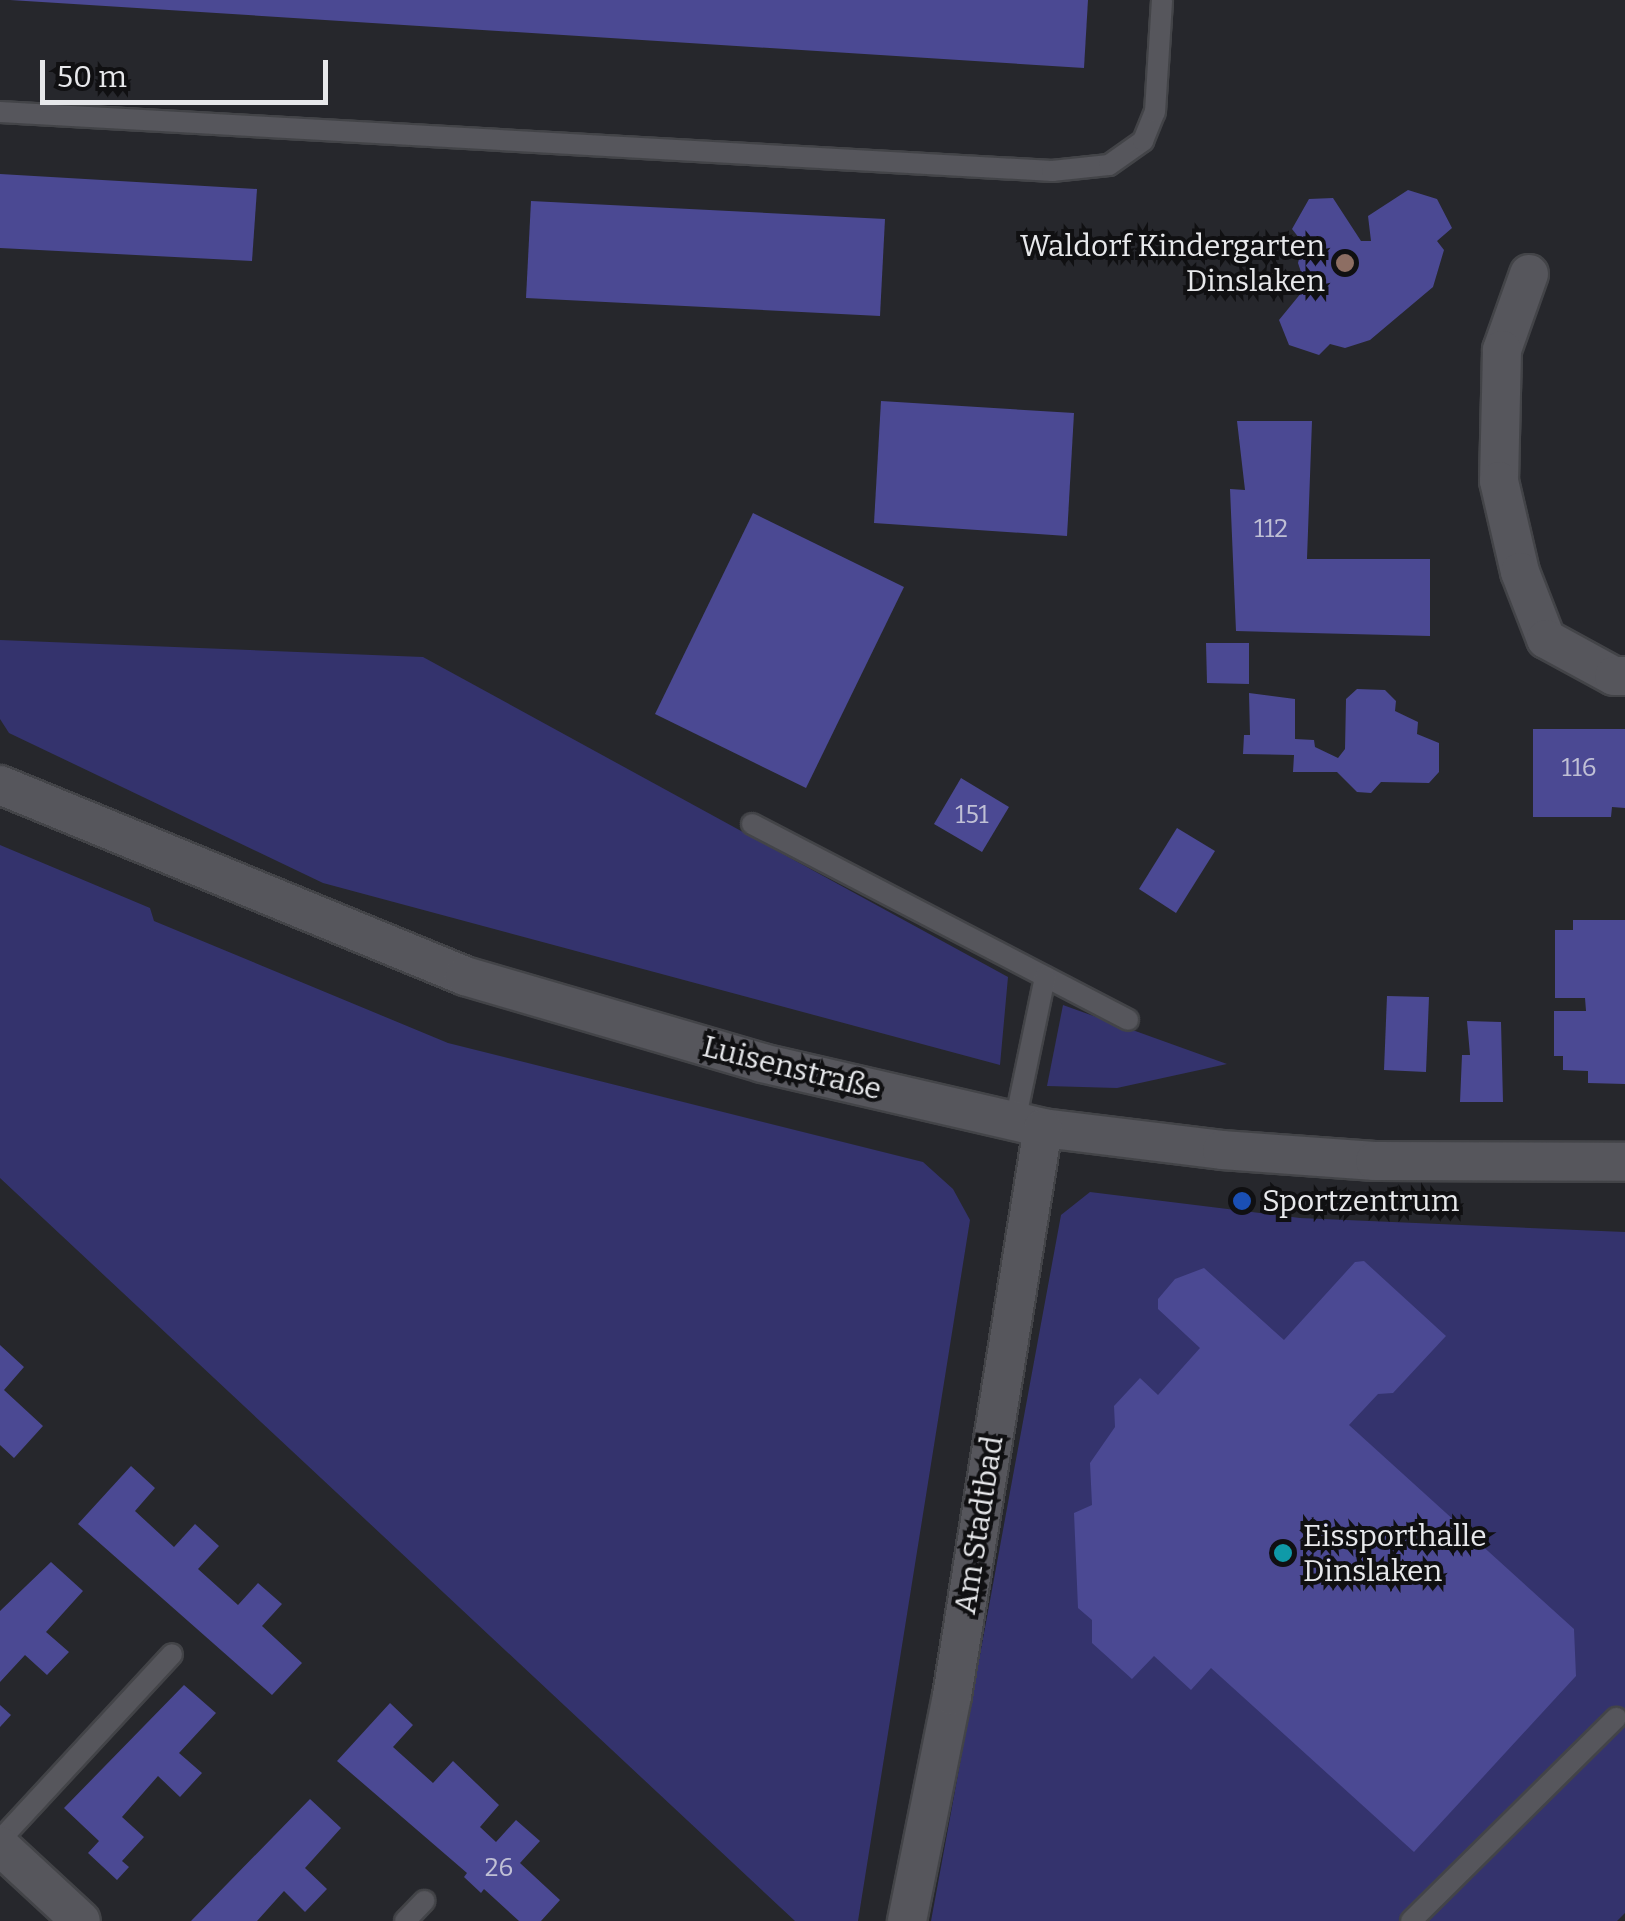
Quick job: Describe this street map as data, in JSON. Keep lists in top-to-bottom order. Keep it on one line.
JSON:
{"streets":{"street":["Luisenstraße","Am Stadtbad"]},"crossings":[["Luisenstraße","Am Stadtbad"]],"places":["Waldorf Kindergarten Dinslaken","Sportzentrum","Eissporthalle Dinslaken"],"house_numbers":["112","116","151","26"],"scale_bar":"50 m"}
